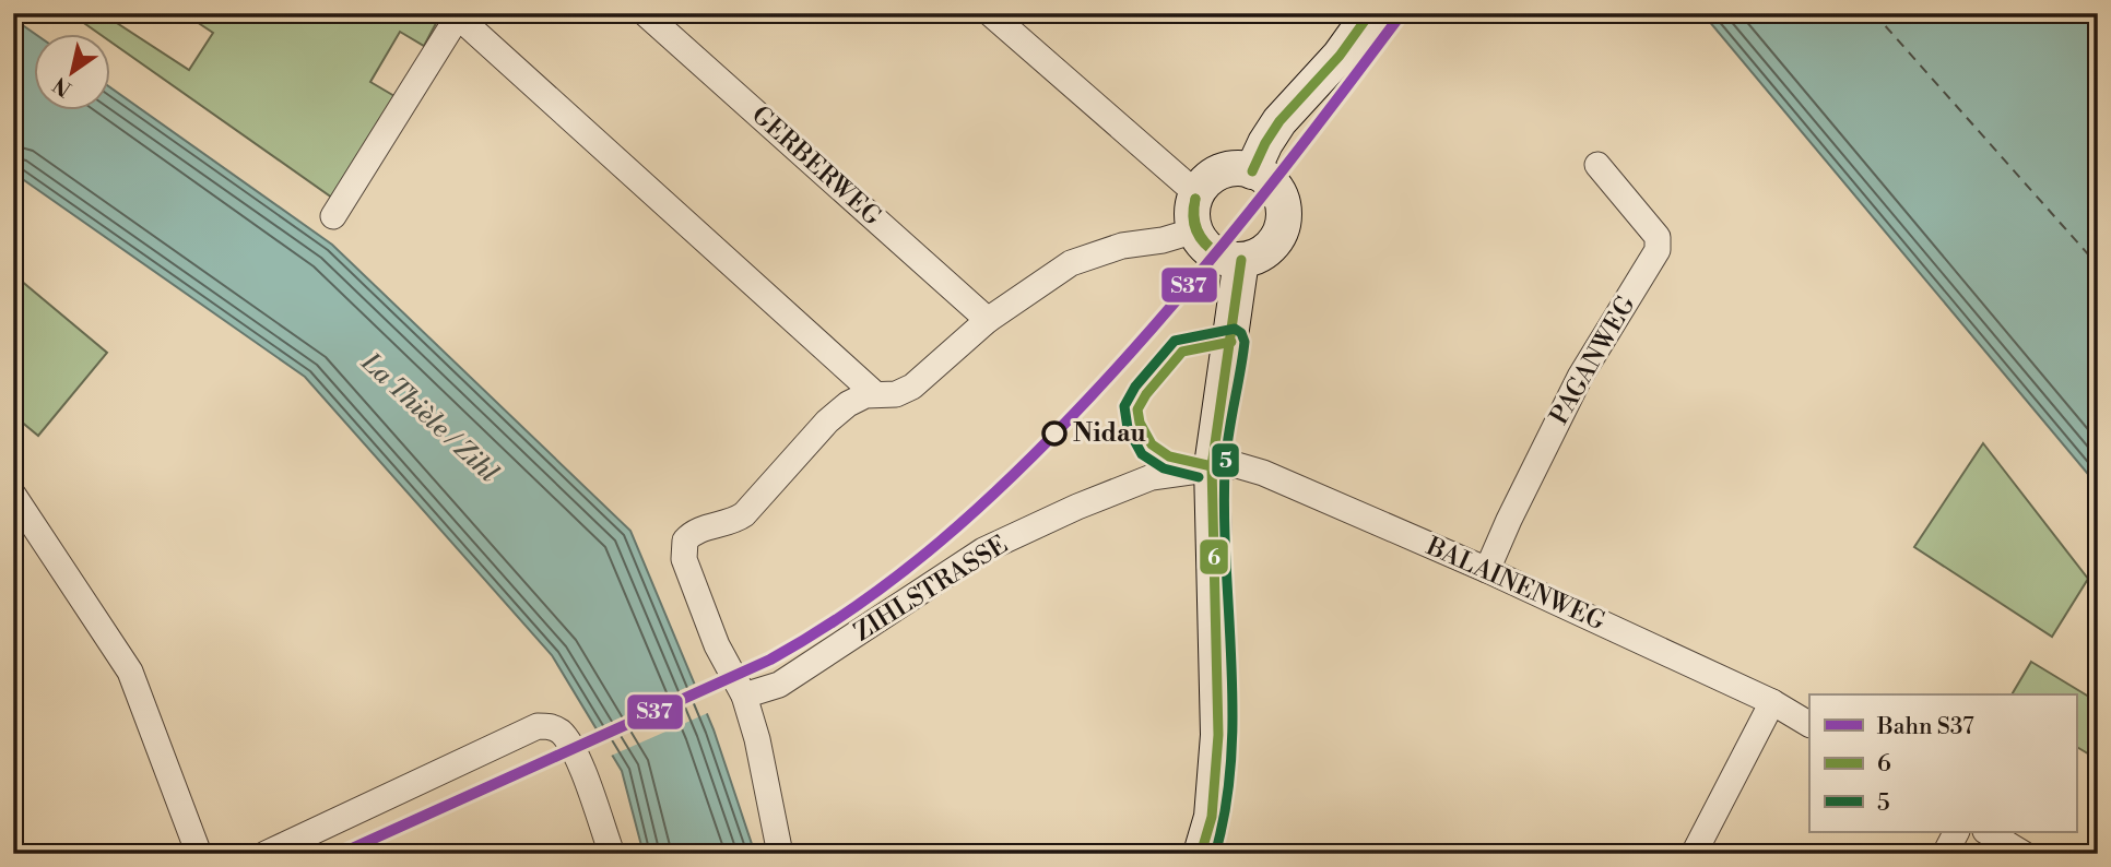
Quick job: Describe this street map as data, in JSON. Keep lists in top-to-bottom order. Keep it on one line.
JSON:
{"streets":{"street":["GERBERWEG","PAGANWEG","BALAINENWEG","ZIHLSTRASSE"]},"crossings":[["PAGANWEG","BALAINENWEG"],["BALAINENWEG","ZIHLSTRASSE"]],"water":["La Thièle / Zihl"],"places":["Nidau"],"lines":["rail line S37","transit line 6","transit line 5"],"legend":["Bahn S37","6","5"],"north":"bottom left"}
